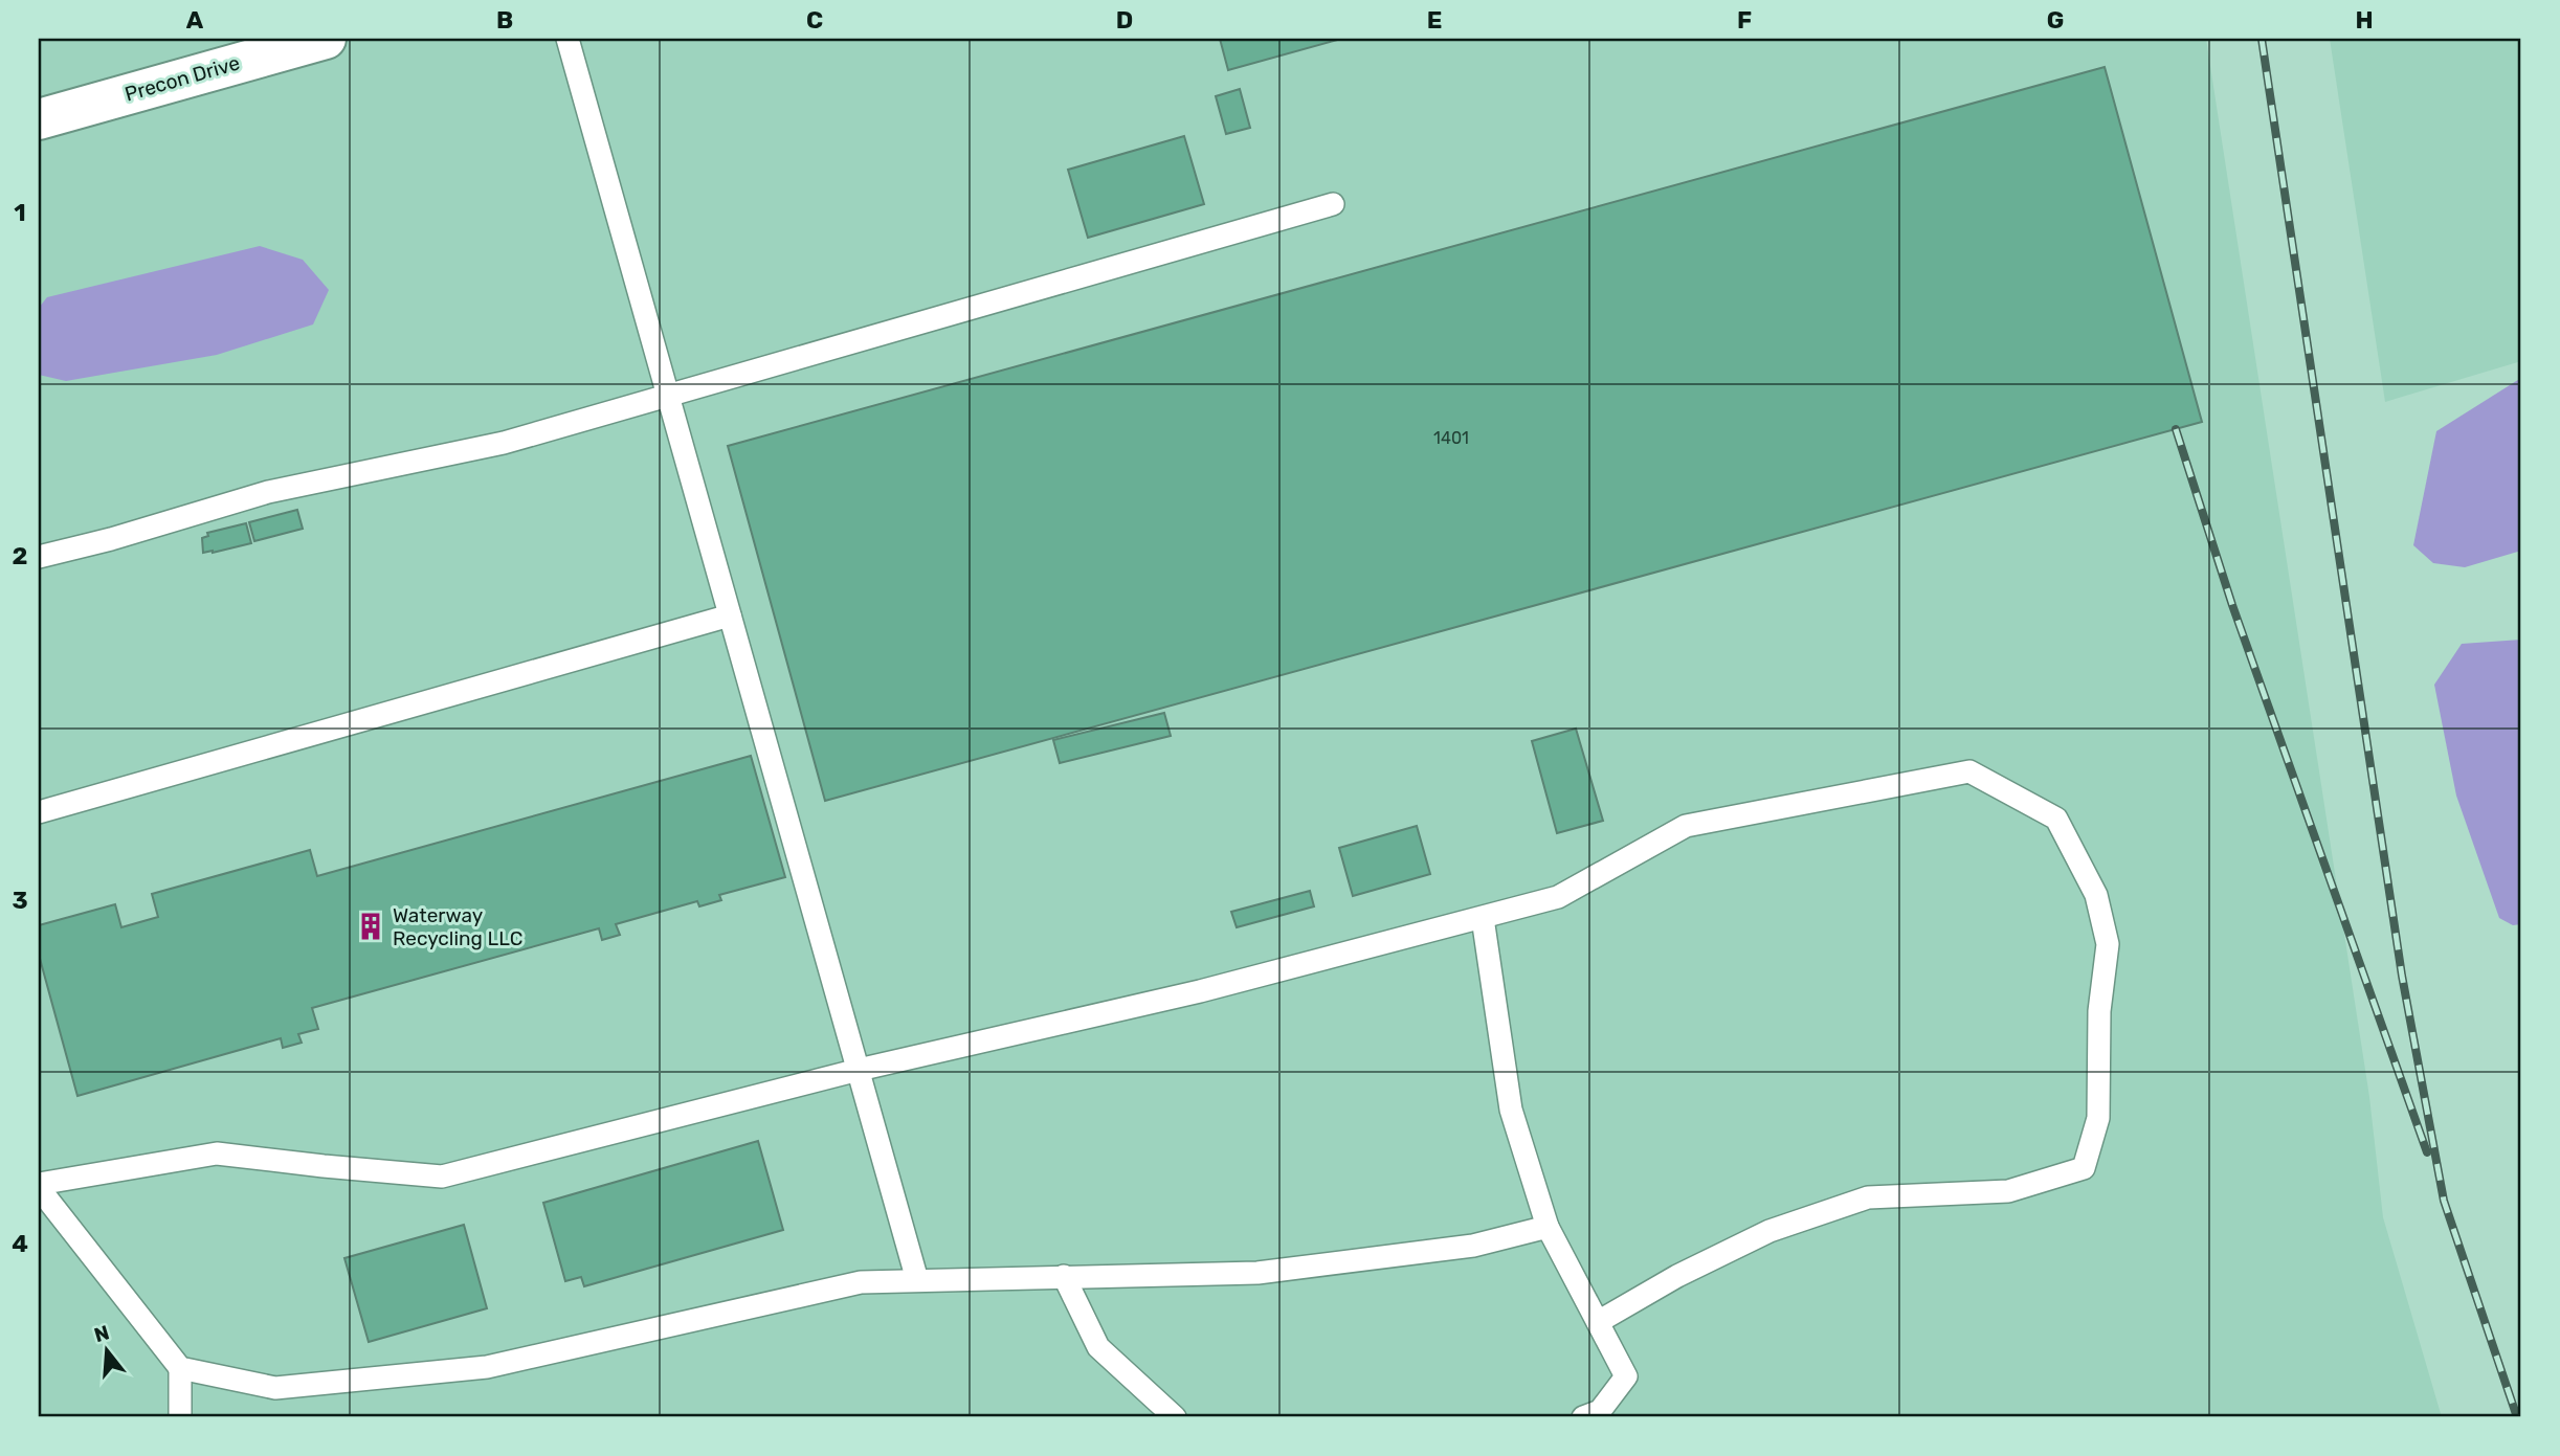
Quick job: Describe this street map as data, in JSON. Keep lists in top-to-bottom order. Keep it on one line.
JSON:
{"streets":{"street":["Precon Drive"]},"places":{"building":["Waterway Recycling LLC"]},"house_numbers":["1401"],"north":"top","grid":{"columns":["A","B","C","D","E","F","G","H"],"rows":["1","2","3","4"]}}
